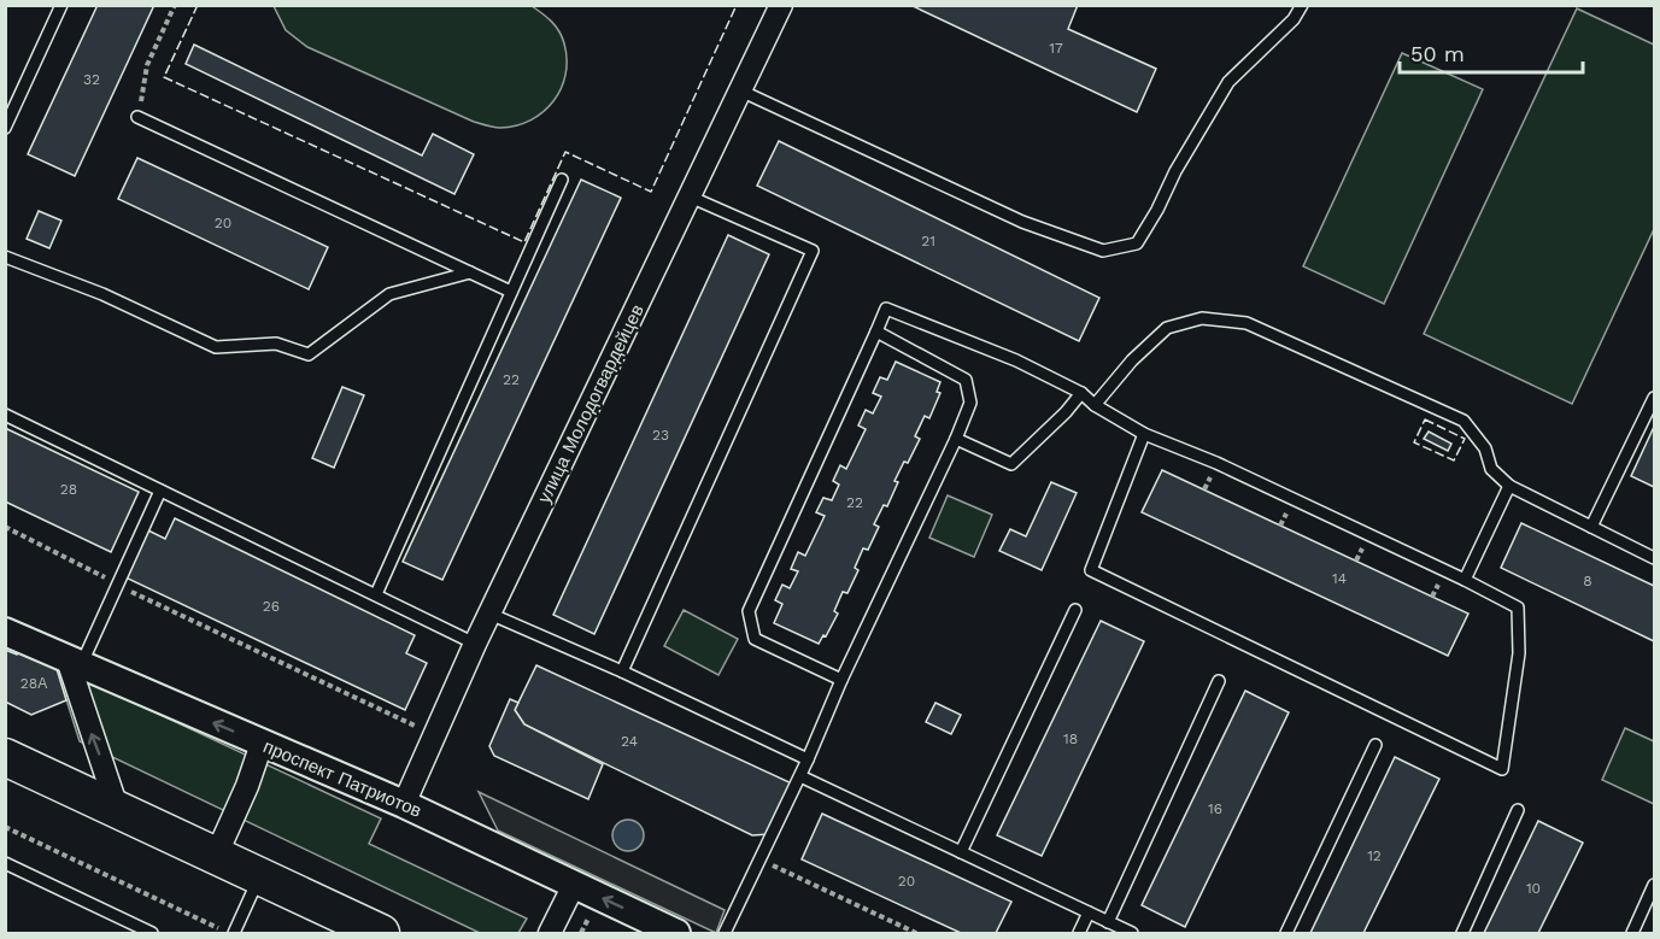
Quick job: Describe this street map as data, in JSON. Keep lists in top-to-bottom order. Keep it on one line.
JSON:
{"streets":{"street":["улица Молодогвардейцев","проспект Патриотов"]},"crossings":[["улица Молодогвардейцев","проспект Патриотов"]],"one_way":["проспект Патриотов"],"house_numbers":["17","32","20","21","22","23","28","22","14","8","26","28А","18","24","16","12","20","10"],"scale_bar":"50 m"}
